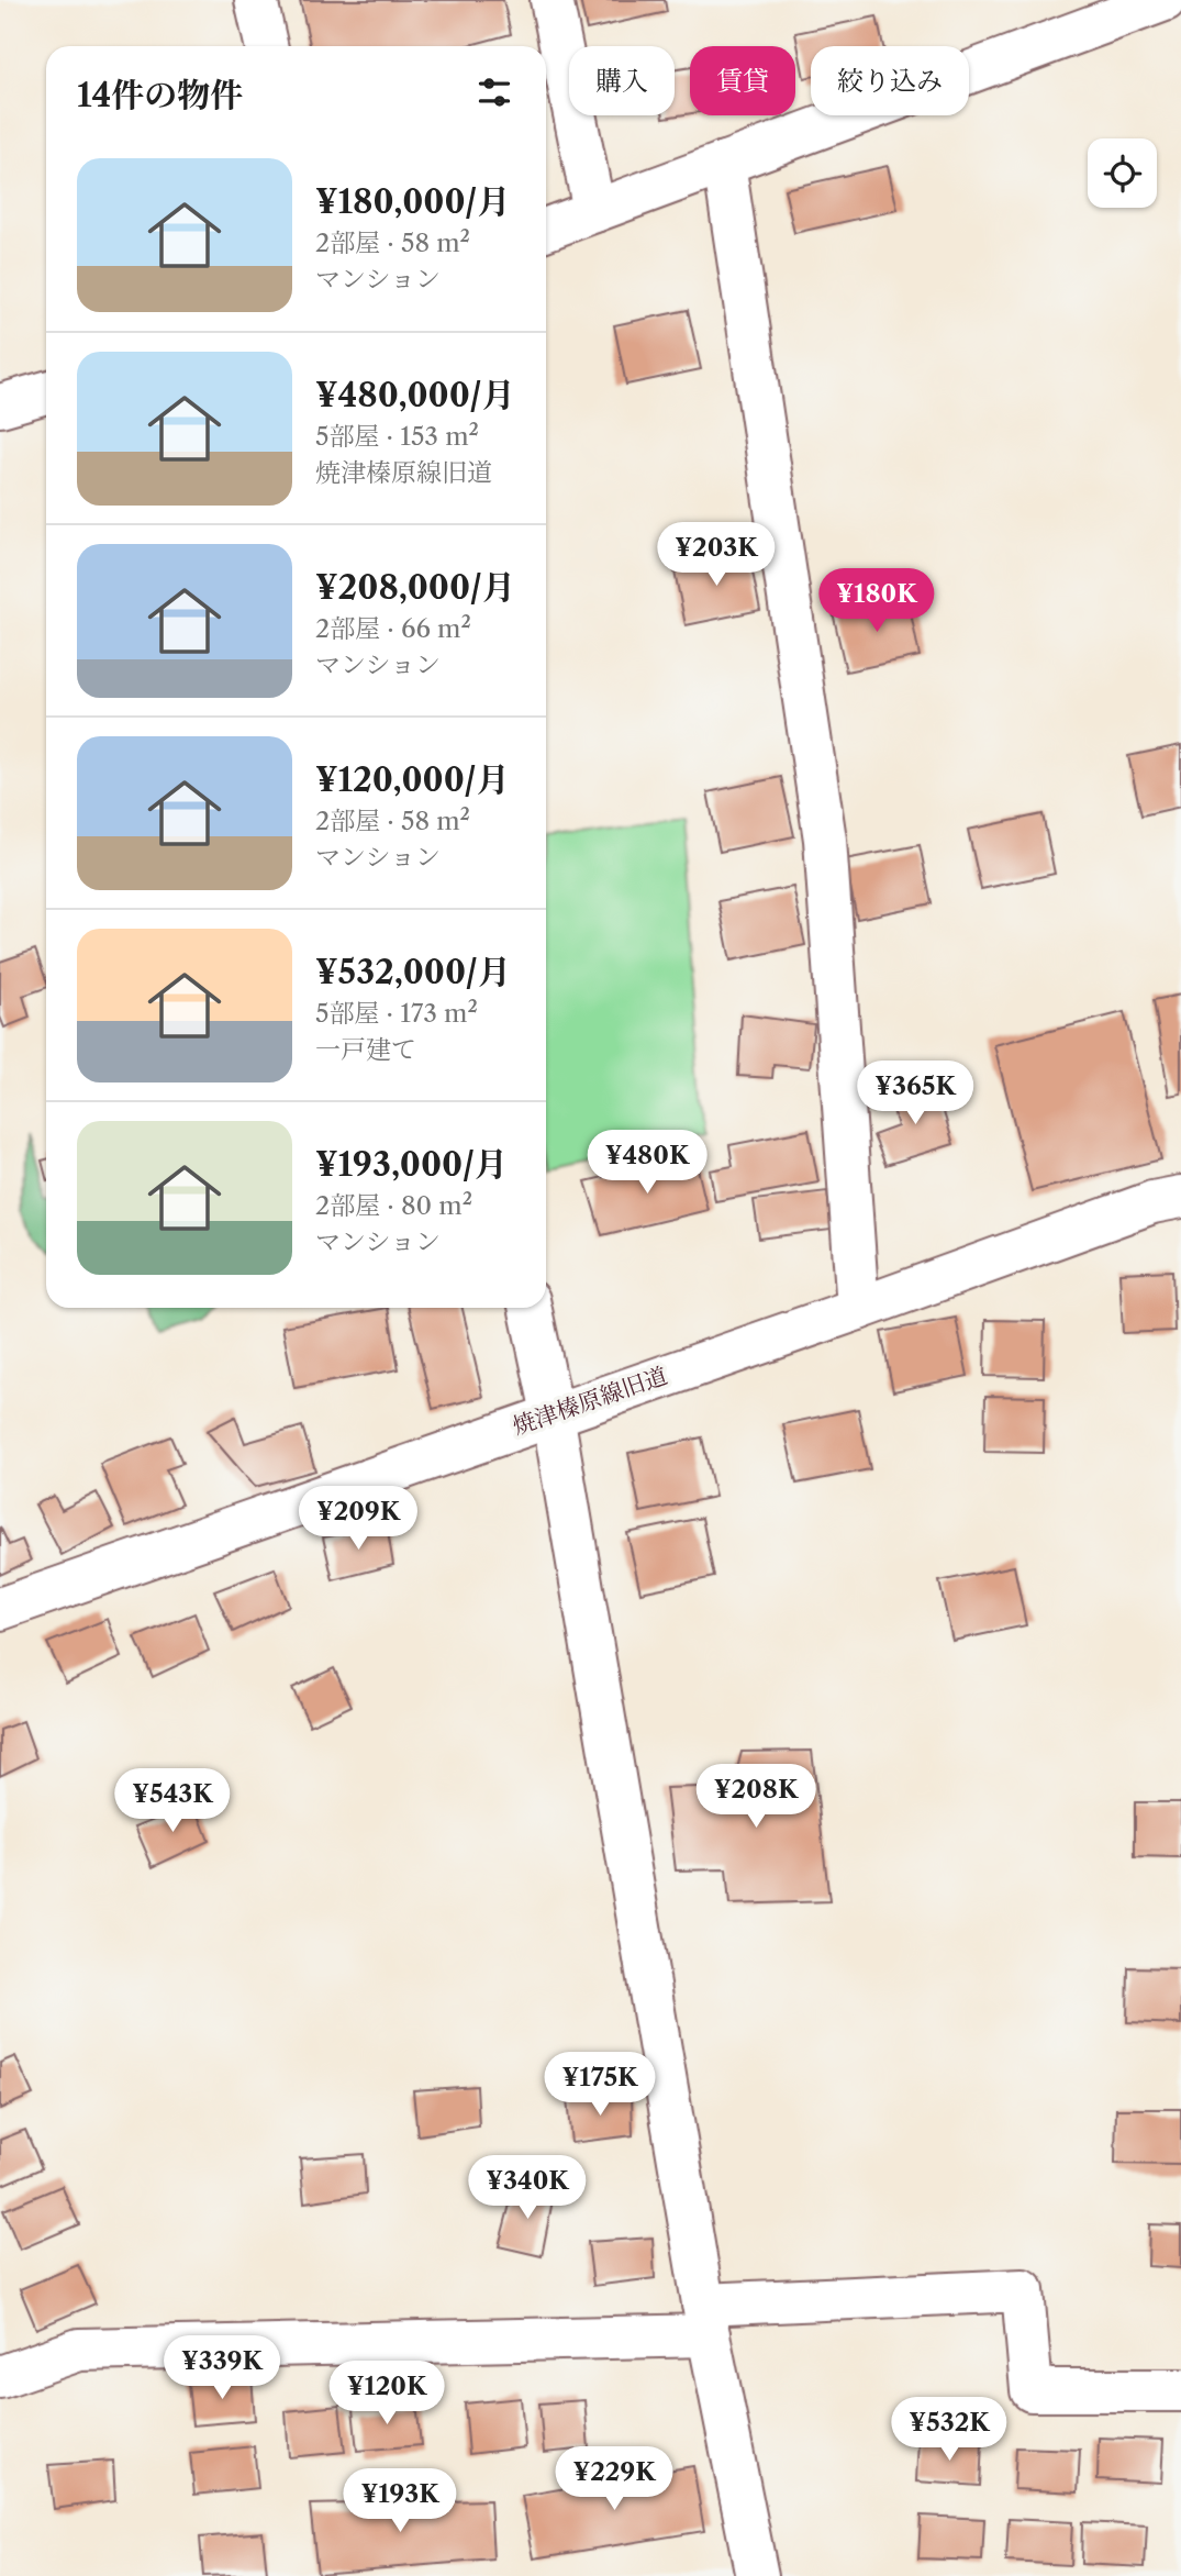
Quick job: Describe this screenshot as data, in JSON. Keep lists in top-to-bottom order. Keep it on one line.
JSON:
{"streets":{"street":["焼津榛原線旧道"]},"page":{"chip":["購入","賃貸","絞り込み"],"heading":"14件の物件","list":[{"name":"¥180,000/月","note":"2部屋 · 58 m² · マンション"},{"name":"¥480,000/月","note":"5部屋 · 153 m² · 焼津榛原線旧道"},{"name":"¥208,000/月","note":"2部屋 · 66 m² · マンション"},{"name":"¥120,000/月","note":"2部屋 · 58 m² · マンション"},{"name":"¥532,000/月","note":"5部屋 · 173 m² · 一戸建て"},{"name":"¥193,000/月","note":"2部屋 · 80 m² · マンション"}],"price":["¥203K","¥180K","¥365K","¥480K","¥209K","¥208K","¥543K","¥175K","¥340K","¥339K","¥120K","¥532K","¥229K","¥193K"]}}
